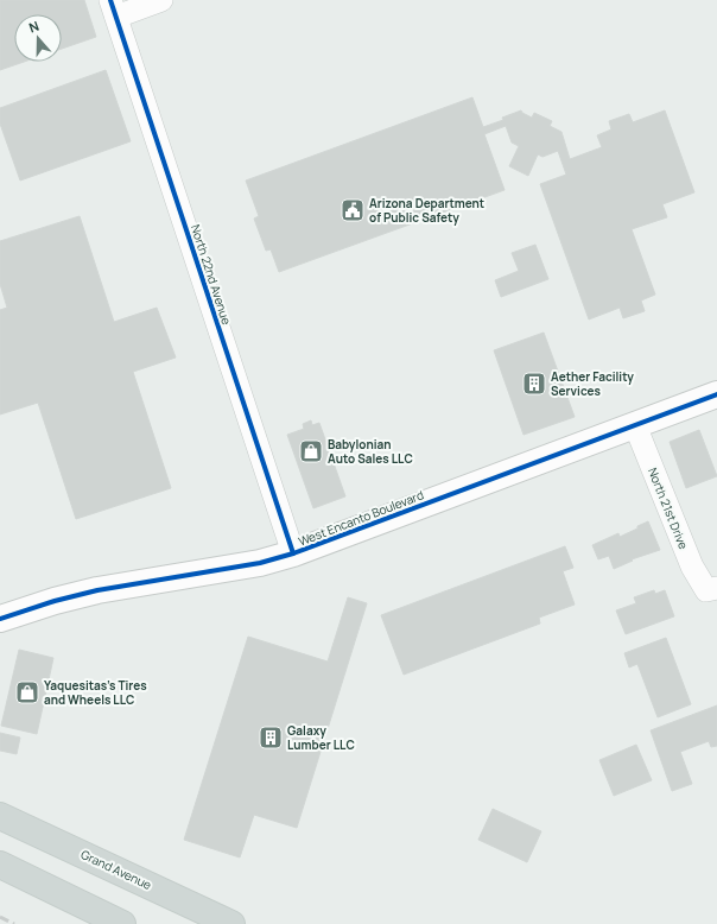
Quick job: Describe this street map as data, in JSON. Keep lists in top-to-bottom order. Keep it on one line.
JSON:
{"streets":{"main road":["Grand Avenue"],"street":["North 22nd Avenue","North 21st Drive","West Encanto Boulevard"]},"crossings":[["North 22nd Avenue","West Encanto Boulevard"],["North 21st Drive","West Encanto Boulevard"]],"places":{"public building":["Arizona Department of Public Safety"],"building":["Aether Facility Services","Galaxy Lumber LLC"],"shop":["Babylonian Auto Sales LLC","Yaquesitas's Tires and Wheels LLC"]},"north":"top"}
